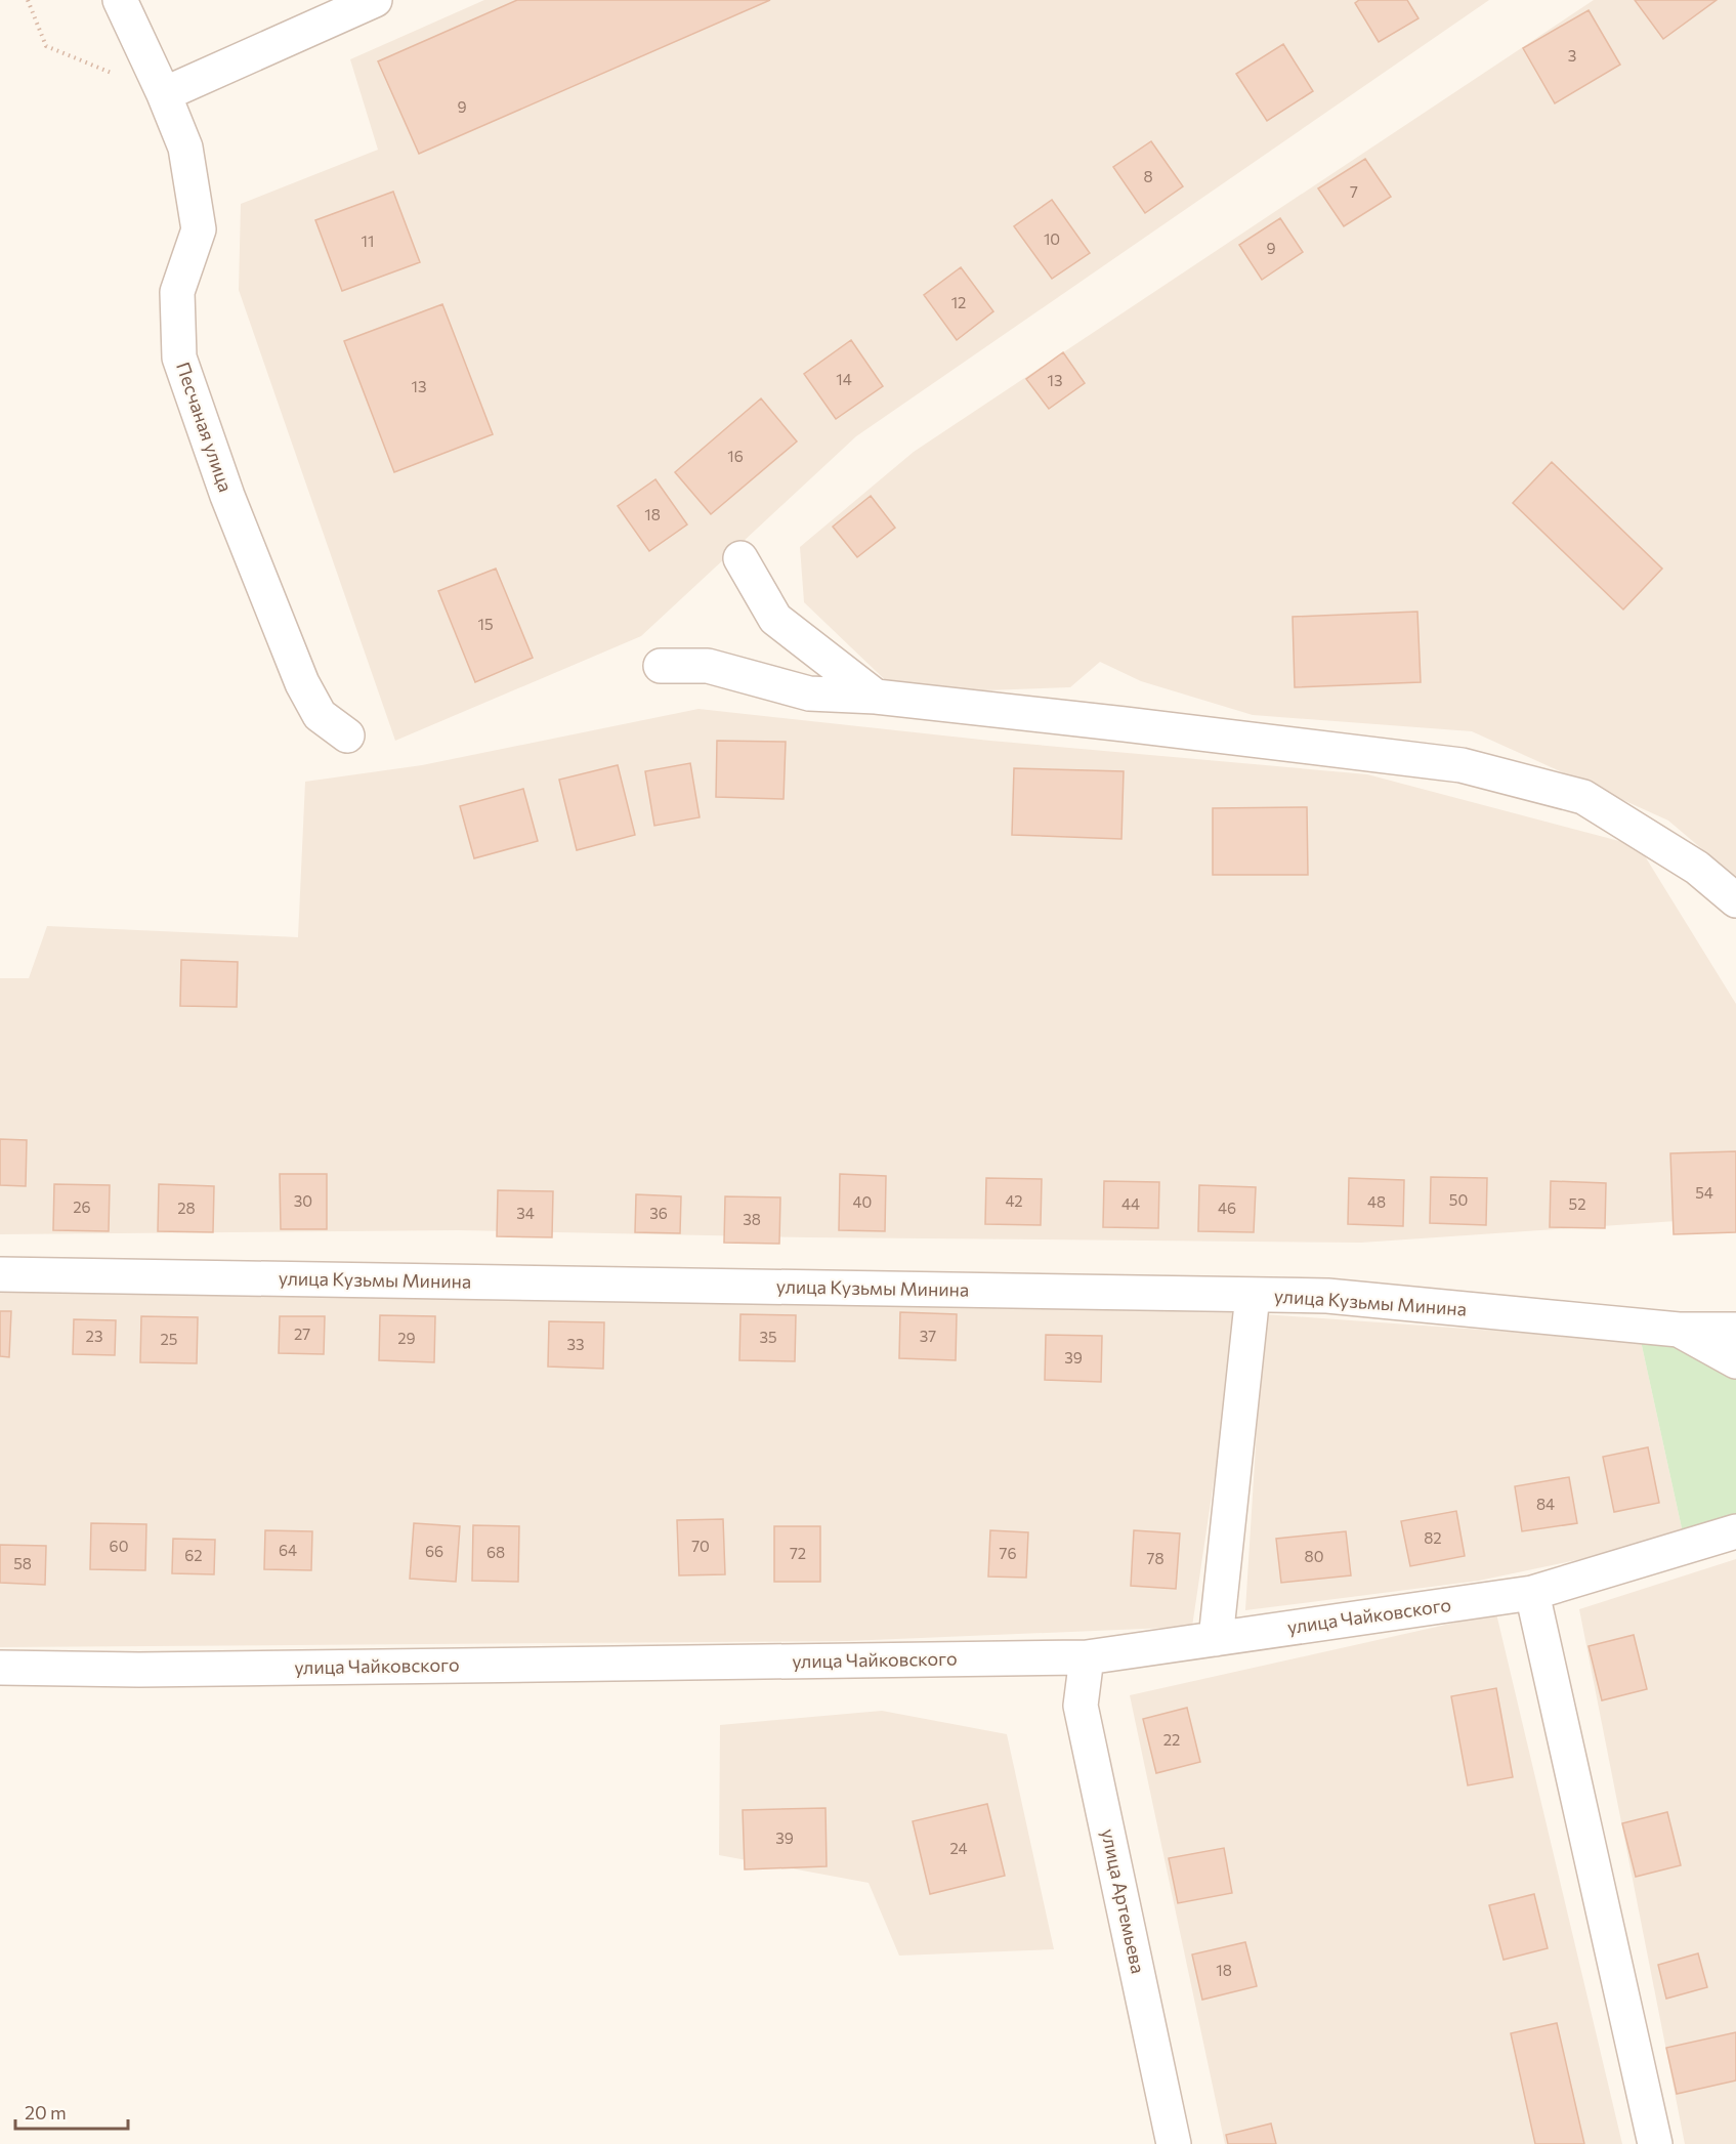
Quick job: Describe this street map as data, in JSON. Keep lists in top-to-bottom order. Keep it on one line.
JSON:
{"streets":{"street":["Песчаная улица","улица Кузьмы Минина","улица Чайковского","улица Артемьева"]},"crossings":[["улица Чайковского","улица Артемьева"]],"house_numbers":["3","9","8","7","10","11","9","12","14","13","13","16","18","15","54","50","30","42","40","48","44","52","26","28","46","34","36","38","27","23","37","35","29","25","33","39","84","82","60","70","64","66","68","72","76","62","80","78","58","22","39","24","18"],"scale_bar":"20 m"}
